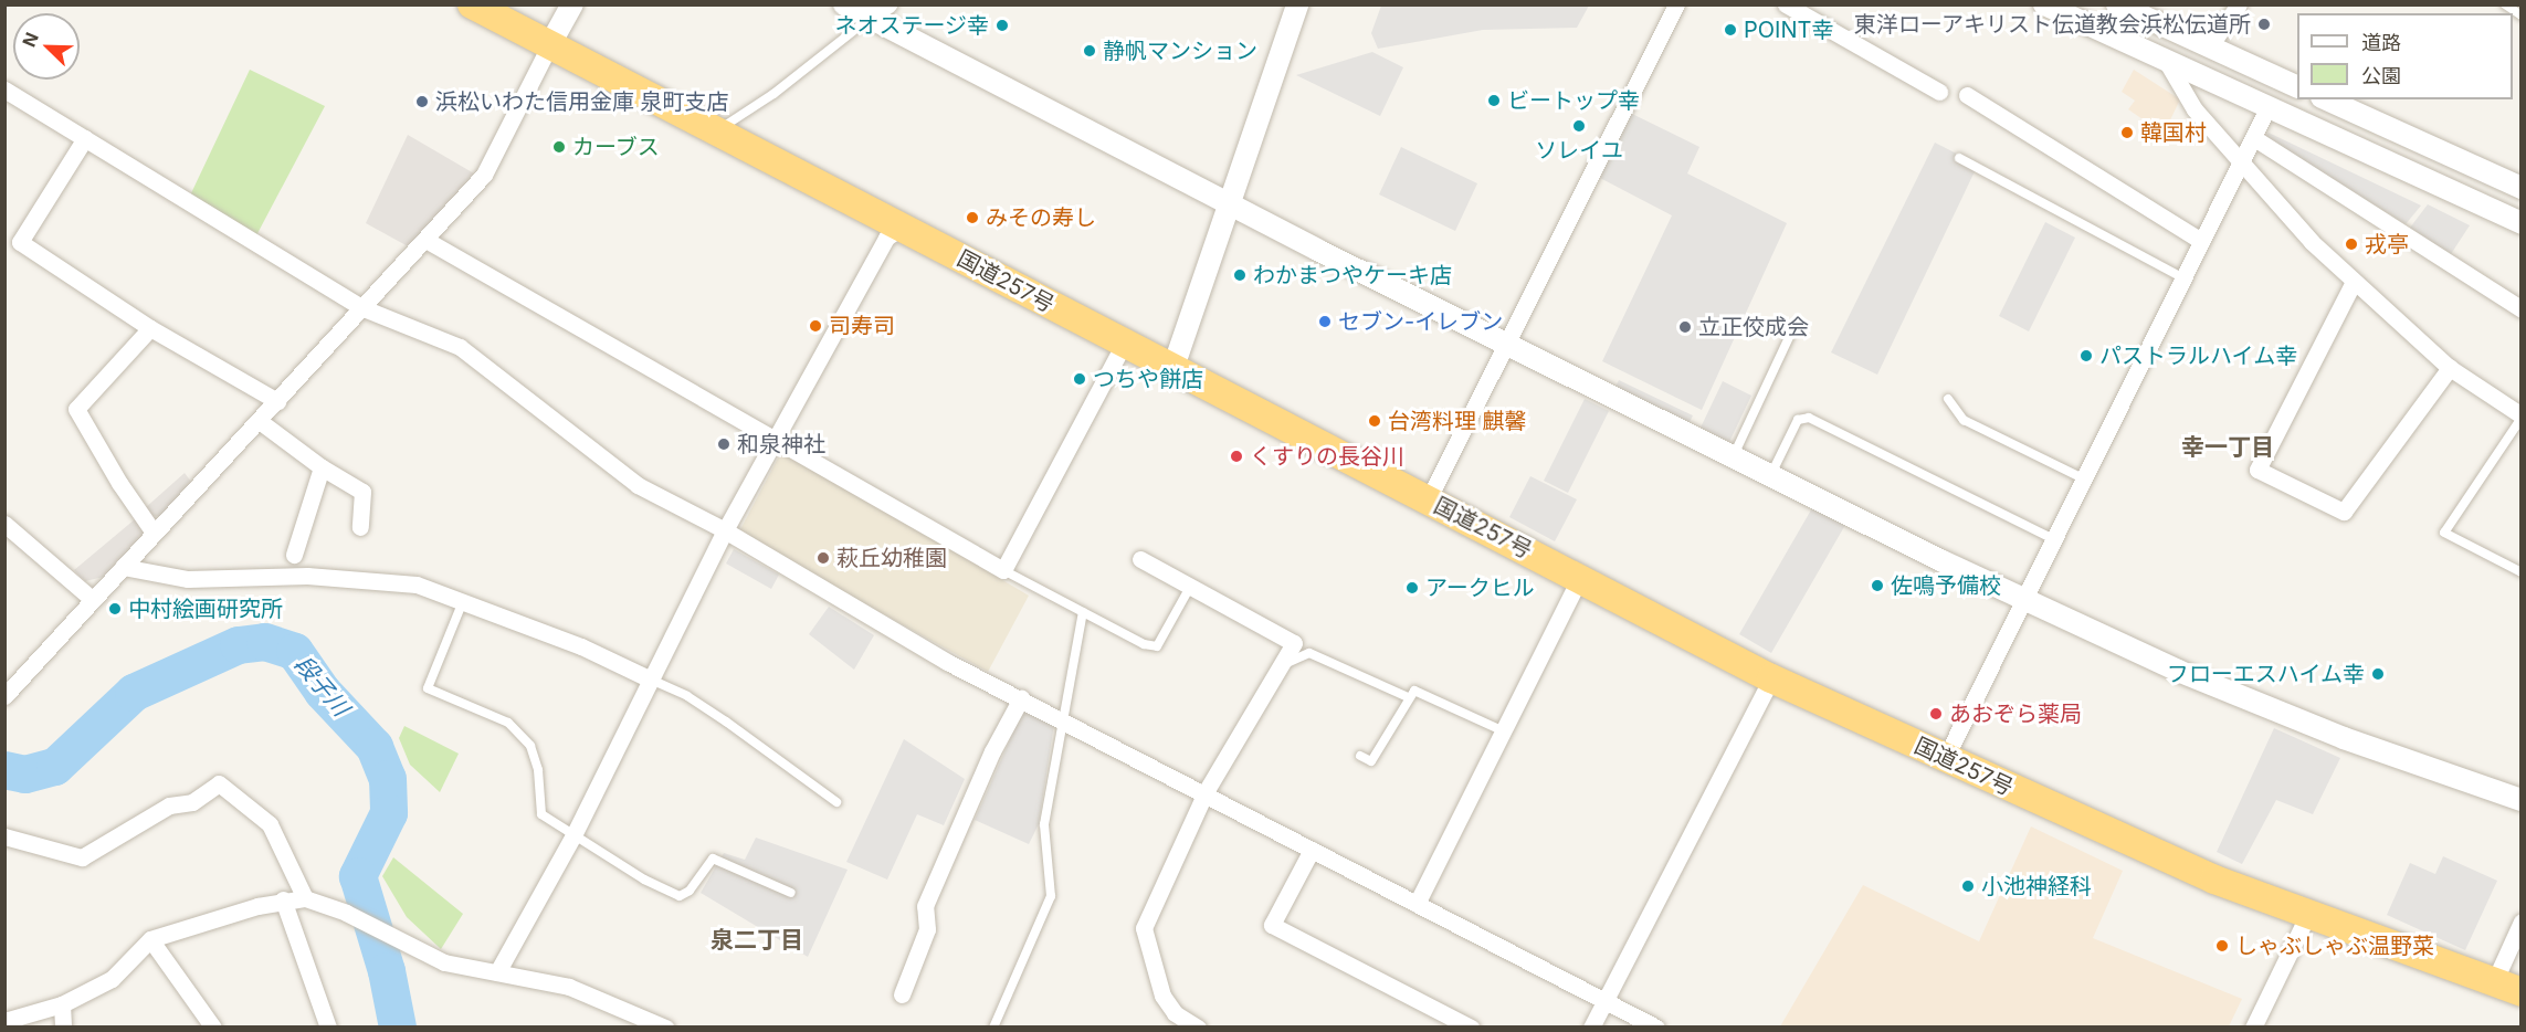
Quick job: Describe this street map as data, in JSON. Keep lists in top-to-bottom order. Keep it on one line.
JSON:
{"streets":{"highway":["国道257号"]},"districts":["幸一丁目","泉二丁目"],"water":["段子川"],"places":["東洋ローアキリスト伝道教会浜松伝道所","ネオステージ幸","POINT幸","静帆マンション","ビートップ幸","浜松いわた信用金庫 泉町支店","ソレイユ","韓国村","カーブス","みその寿し","戎亭","わかまつやケーキ店","セブン-イレブン","司寿司","立正佼成会","パストラルハイム幸","つちや餅店","台湾料理 麒馨","和泉神社","くすりの長谷川","萩丘幼稚園","佐鳴予備校","アークヒル","中村絵画研究所","フローエスハイム幸","あおぞら薬局","小池神経科","しゃぶしゃぶ温野菜"],"legend":["道路","公園"],"north":"top left"}
